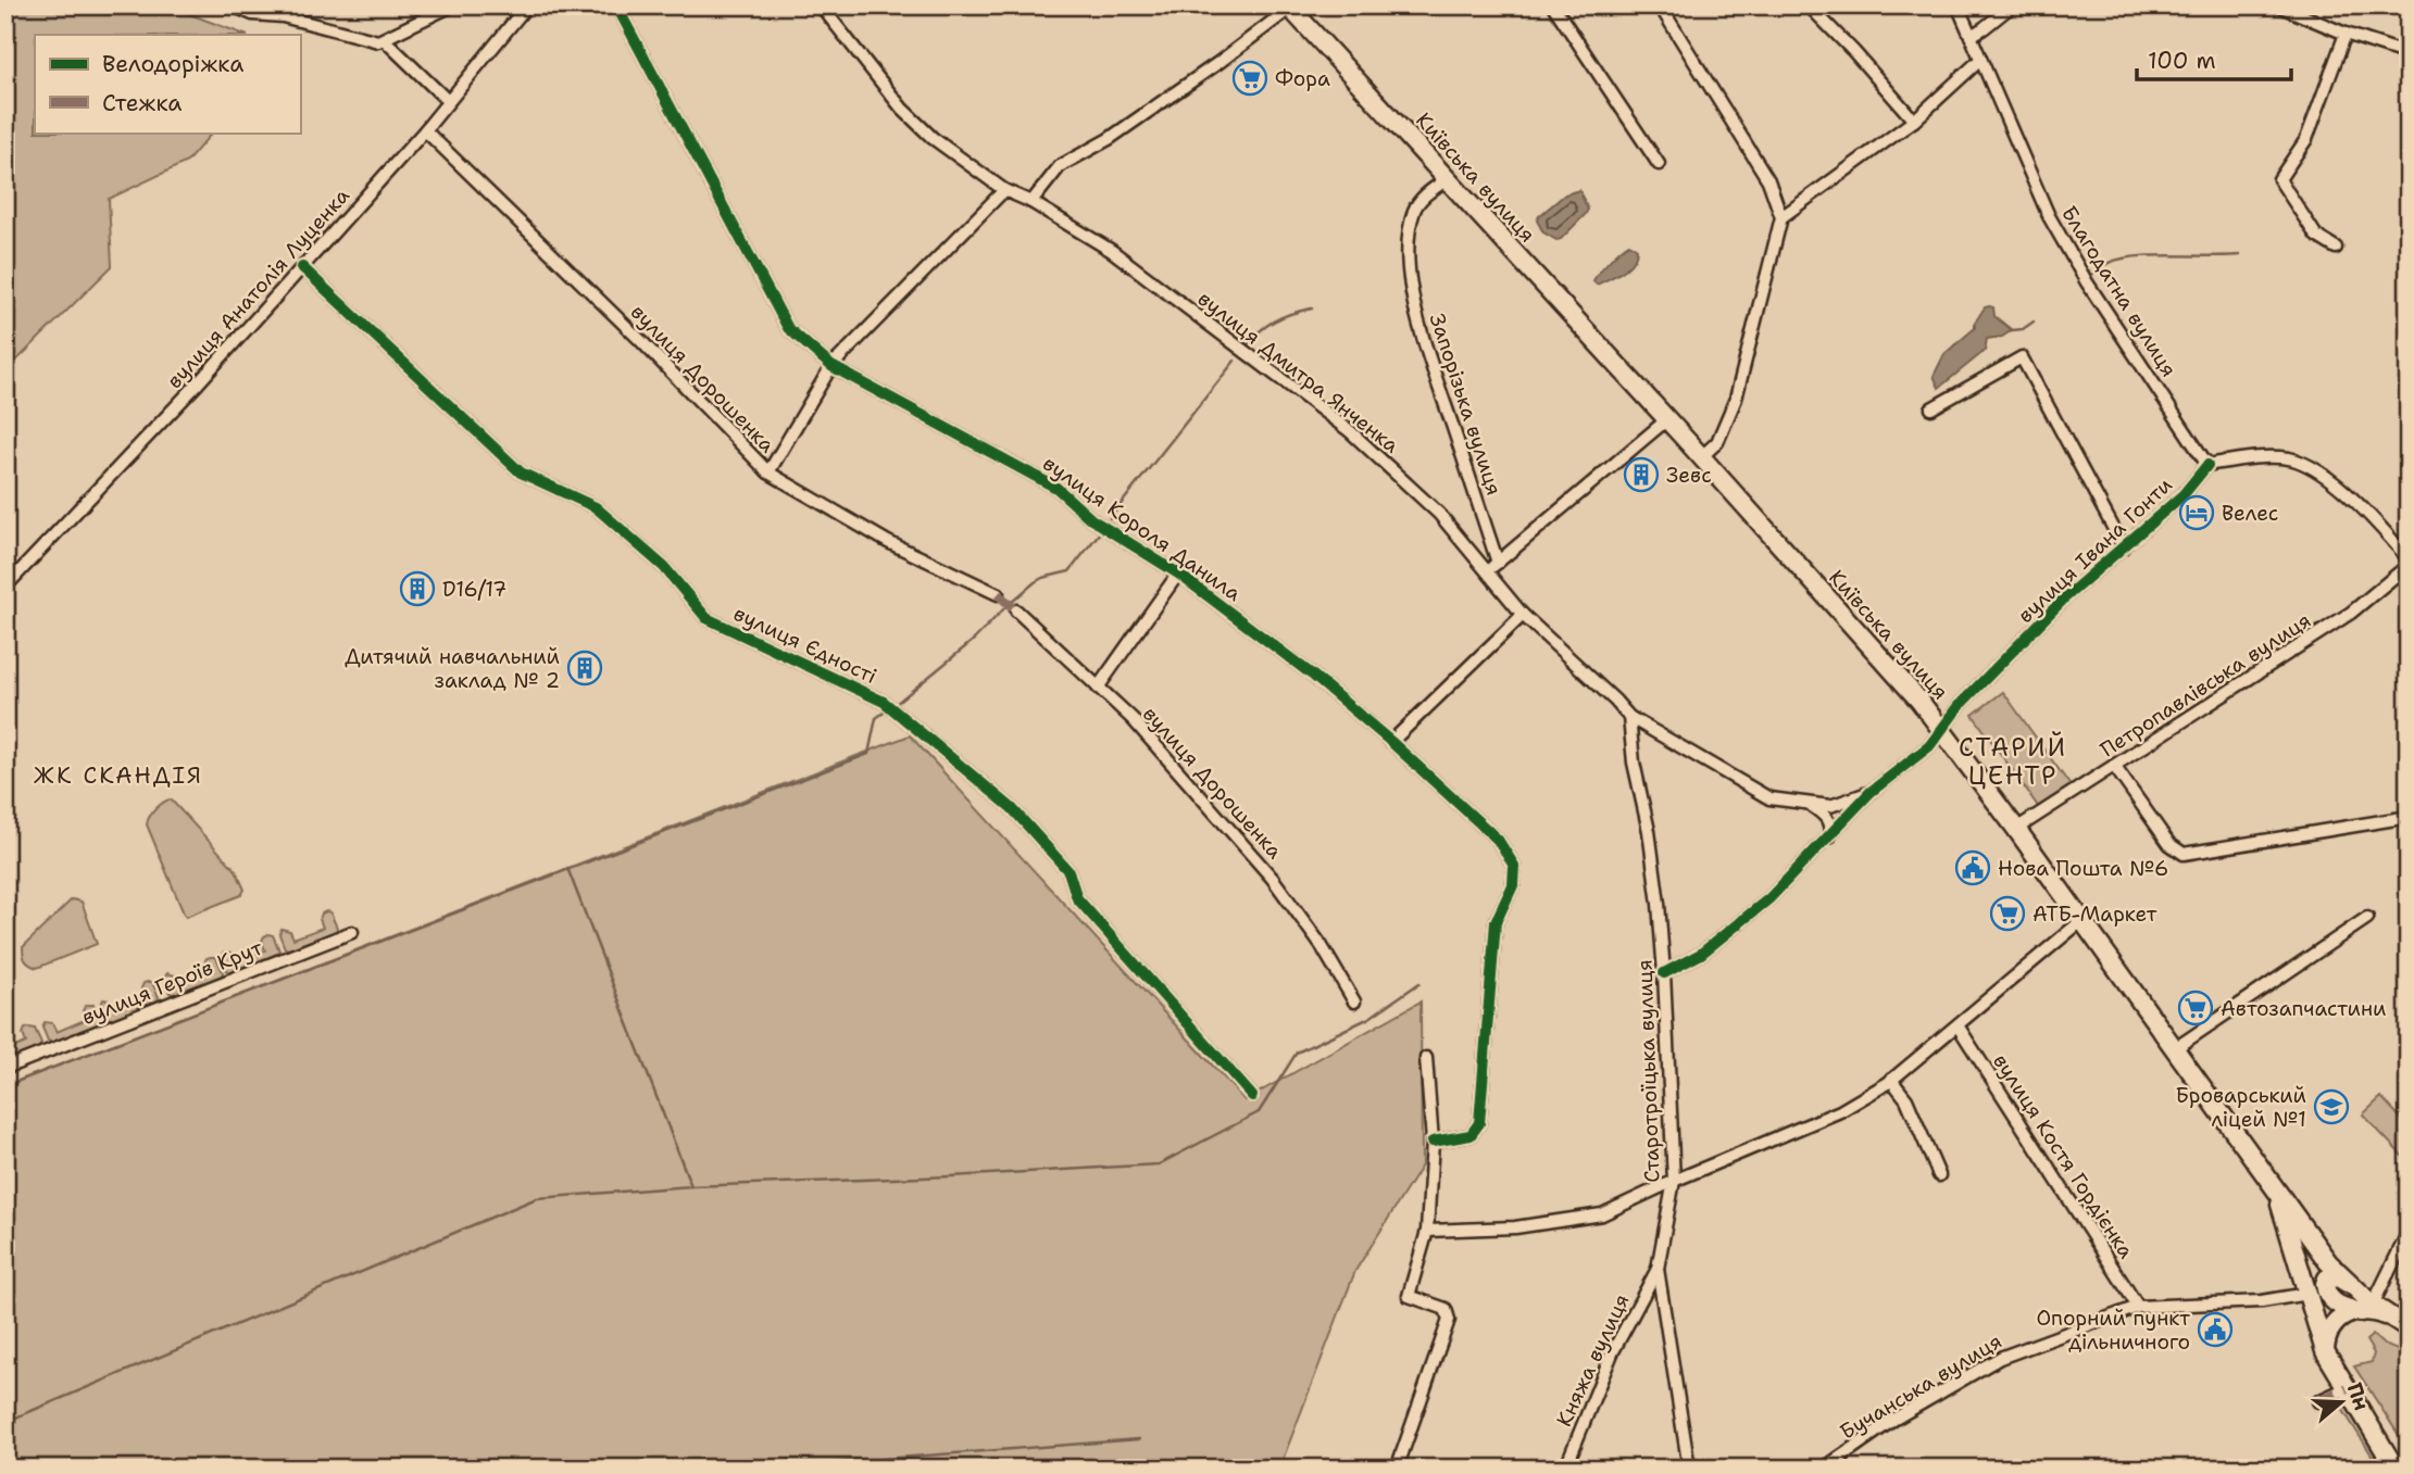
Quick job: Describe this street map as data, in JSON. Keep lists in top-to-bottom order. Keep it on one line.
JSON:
{"streets":{"main road":["Київська вулиця"],"street":["вулиця Анатолія Луценка","Благодатна вулиця","вулиця Дмитра Янченка","вулиця Дорошенка","Запорізька вулиця","вулиця Короля Данила","вулиця Івана Гонти","вулиця Єдності","Петропавлівська вулиця","вулиця Героїв Крут","Старотроїцька вулиця","вулиця Костя Гордієнка","Княжа вулиця","Бучанська вулиця"]},"crossings":[["Київська вулиця","Запорізька вулиця"],["Київська вулиця","вулиця Івана Гонти"],["Київська вулиця","Петропавлівська вулиця"],["вулиця Анатолія Луценка","вулиця Дорошенка"],["вулиця Анатолія Луценка","вулиця Єдності"],["Благодатна вулиця","вулиця Івана Гонти"],["вулиця Дмитра Янченка","вулиця Івана Гонти"],["вулиця Дмитра Янченка","Старотроїцька вулиця"],["Старотроїцька вулиця","Княжа вулиця"],["вулиця Костя Гордієнка","Бучанська вулиця"]],"districts":["СТАРИЙ ЦЕНТР","ЖК СКАНДІЯ"],"places":{"supermarket":["Фора","АТБ-Маркет","Автозапчастини"],"building":["Зевс","D16/17","Дитячий навчальний заклад № 2"],"hotel":["Велес"],"public building":["Нова Пошта №6","Опорний пункт дільничного"],"school or university":["Броварський ліцей №1"]},"legend":["Велодоріжка","Стежка"],"scale_bar":"100 m","north":"right"}
